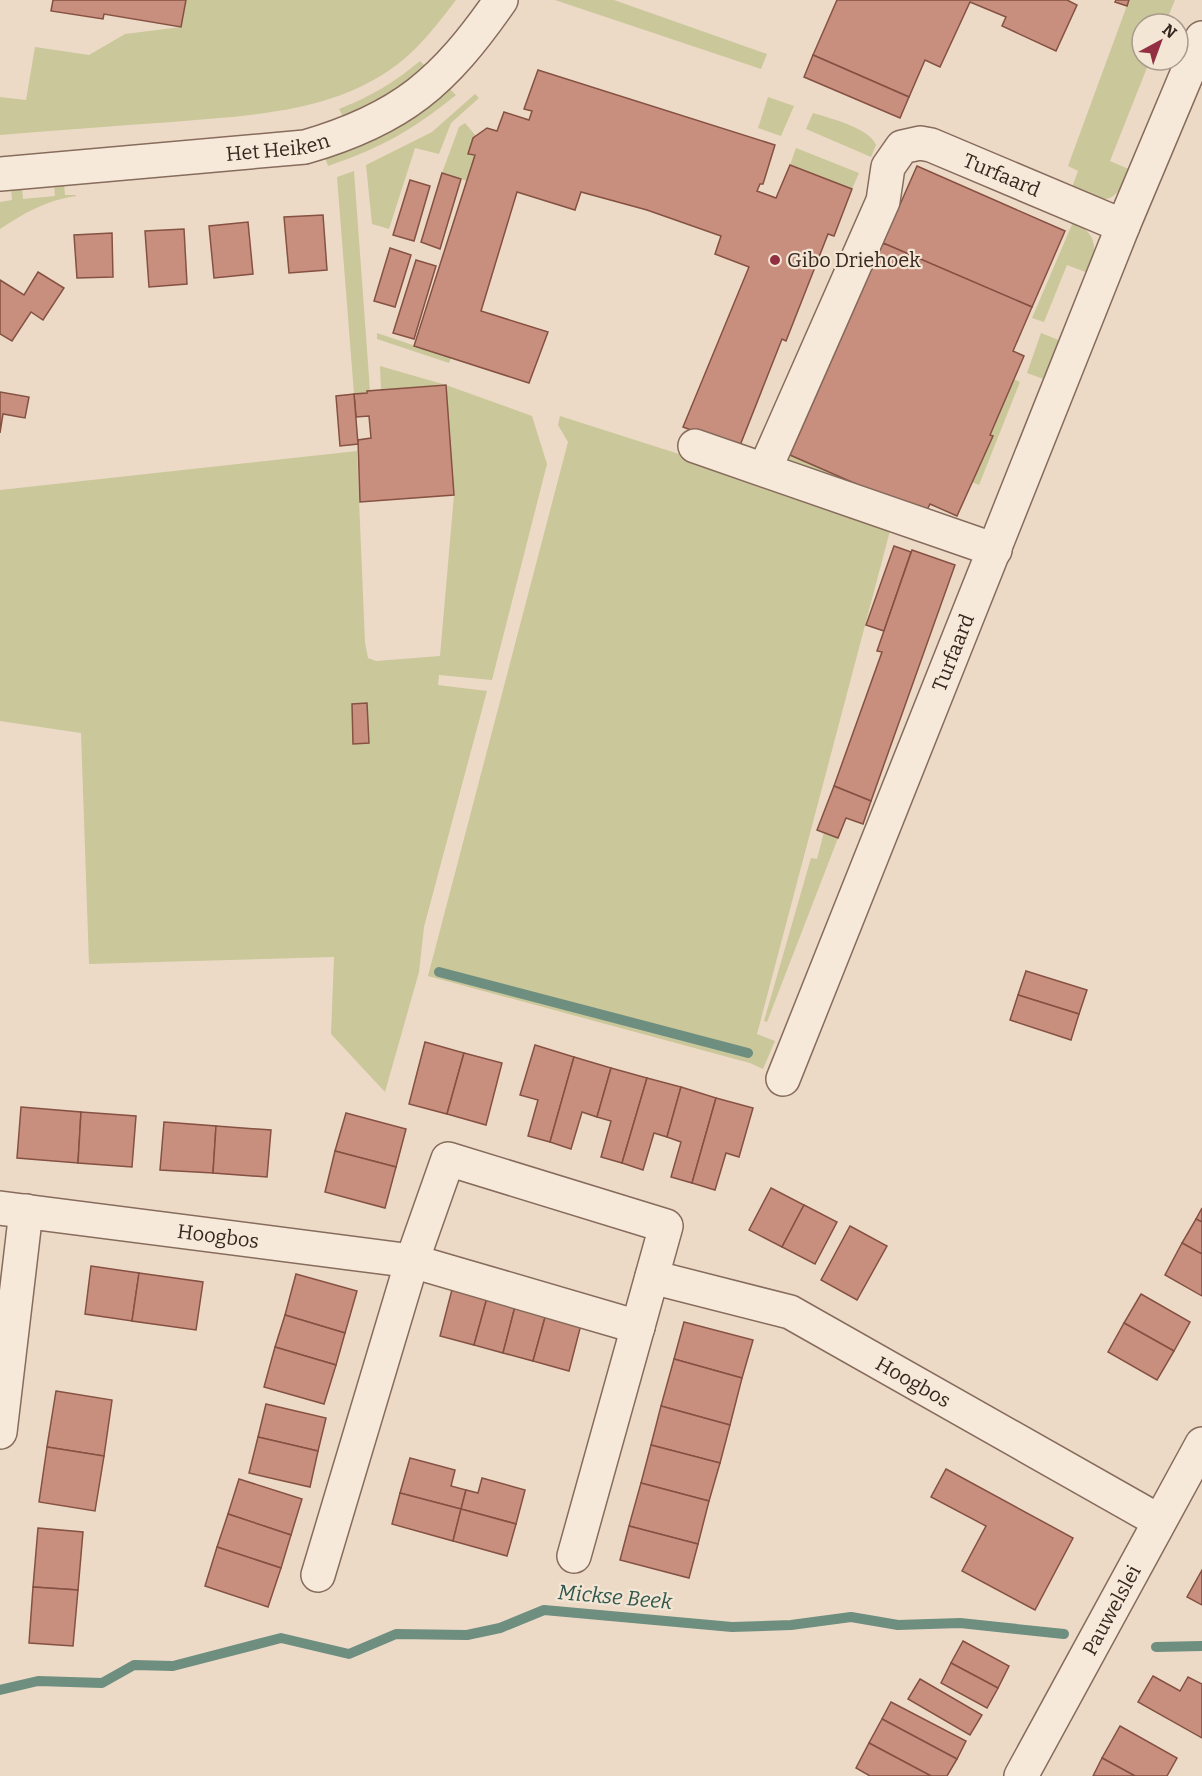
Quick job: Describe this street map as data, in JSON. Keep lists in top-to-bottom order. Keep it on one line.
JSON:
{"streets":{"street":["Het Heiken","Turfaard","Hoogbos","Pauwelslei"]},"crossings":[["Hoogbos","Pauwelslei"]],"water":["Mickse Beek"],"places":["Gibo Driehoek"],"north":"top right"}
